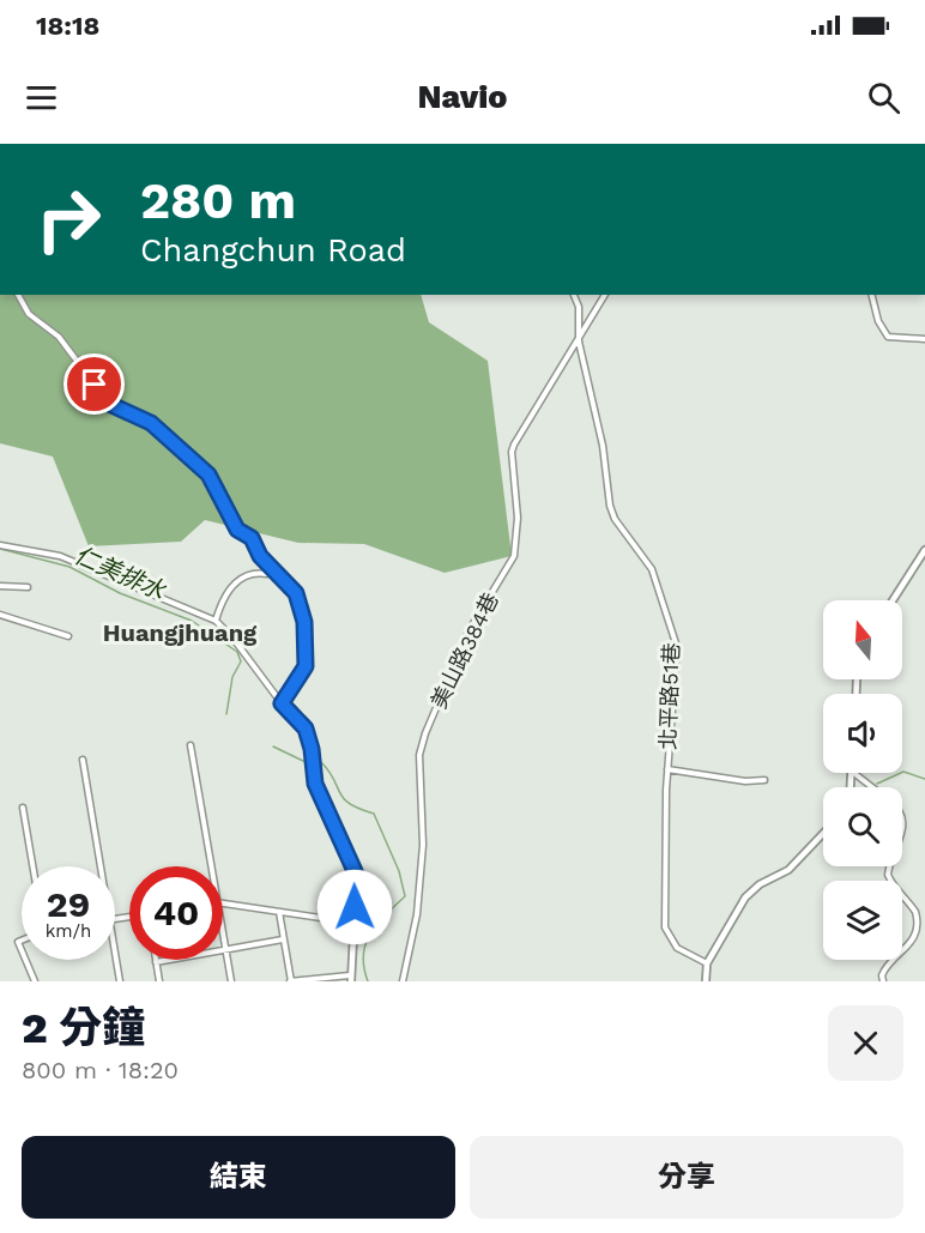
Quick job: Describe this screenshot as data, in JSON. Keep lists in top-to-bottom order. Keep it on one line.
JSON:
{"streets":{"street":["美山路384巷","北平路51巷"]},"crossings":[["美山路384巷","北平路51巷"]],"districts":["Huangjhuang"],"water":["仁美排水"],"north":"top","page":{"status":"18:18","header":"Navio","turn":["280 m","Changchun Road"],"speed":"29 km/h","limit":"40","heading":["2 分鐘","800 m · 18:20"],"buttons":["結束","分享"]}}
